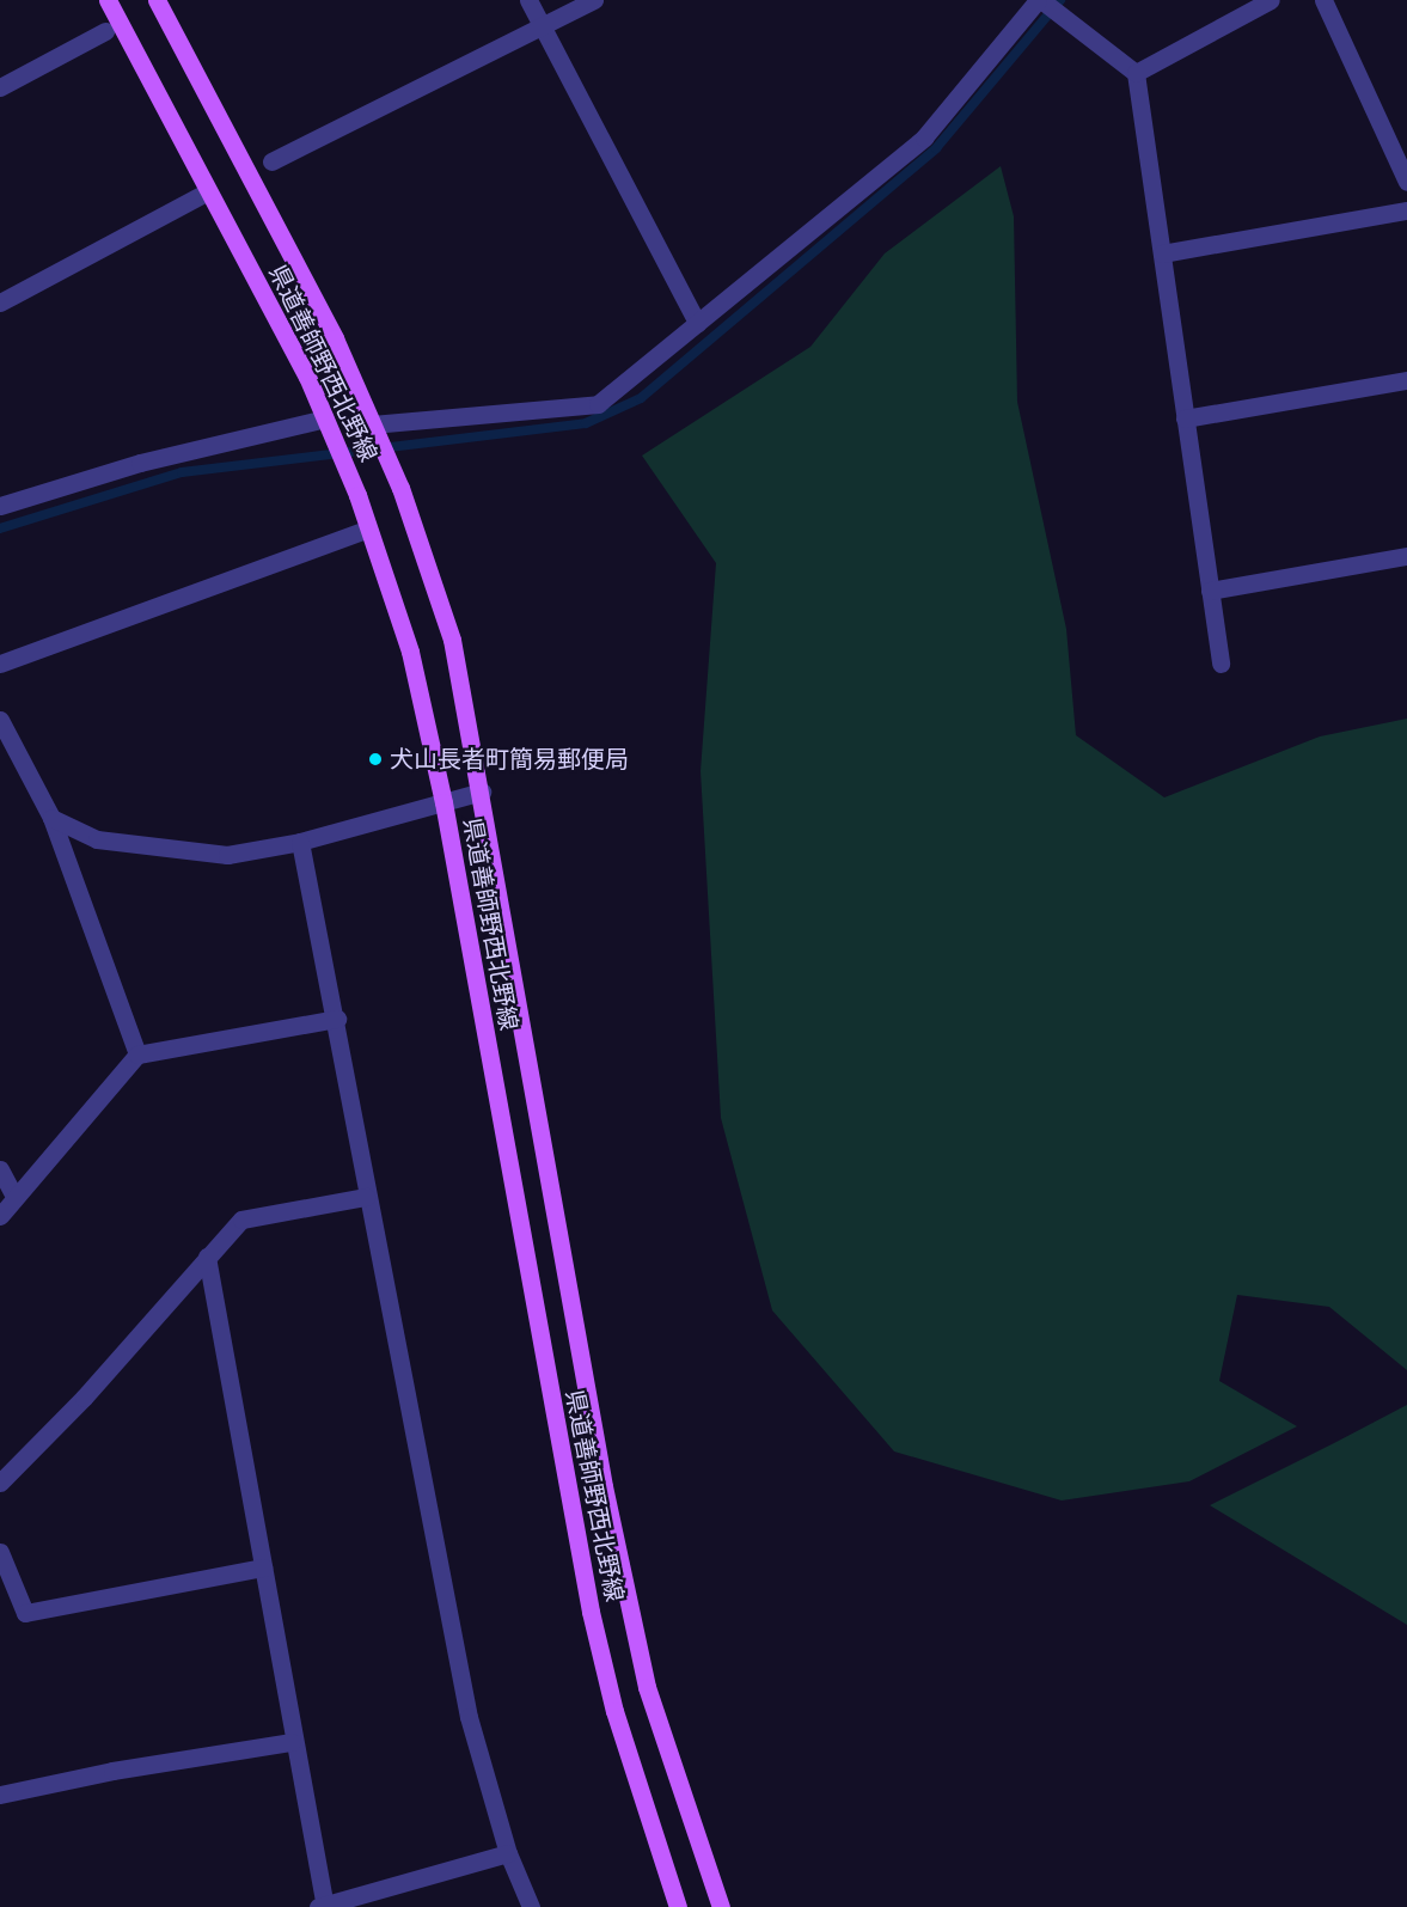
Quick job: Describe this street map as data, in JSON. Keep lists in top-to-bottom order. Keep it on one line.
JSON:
{"streets":{"main road":["県道善師野西北野線"]},"places":["犬山長者町簡易郵便局"]}
